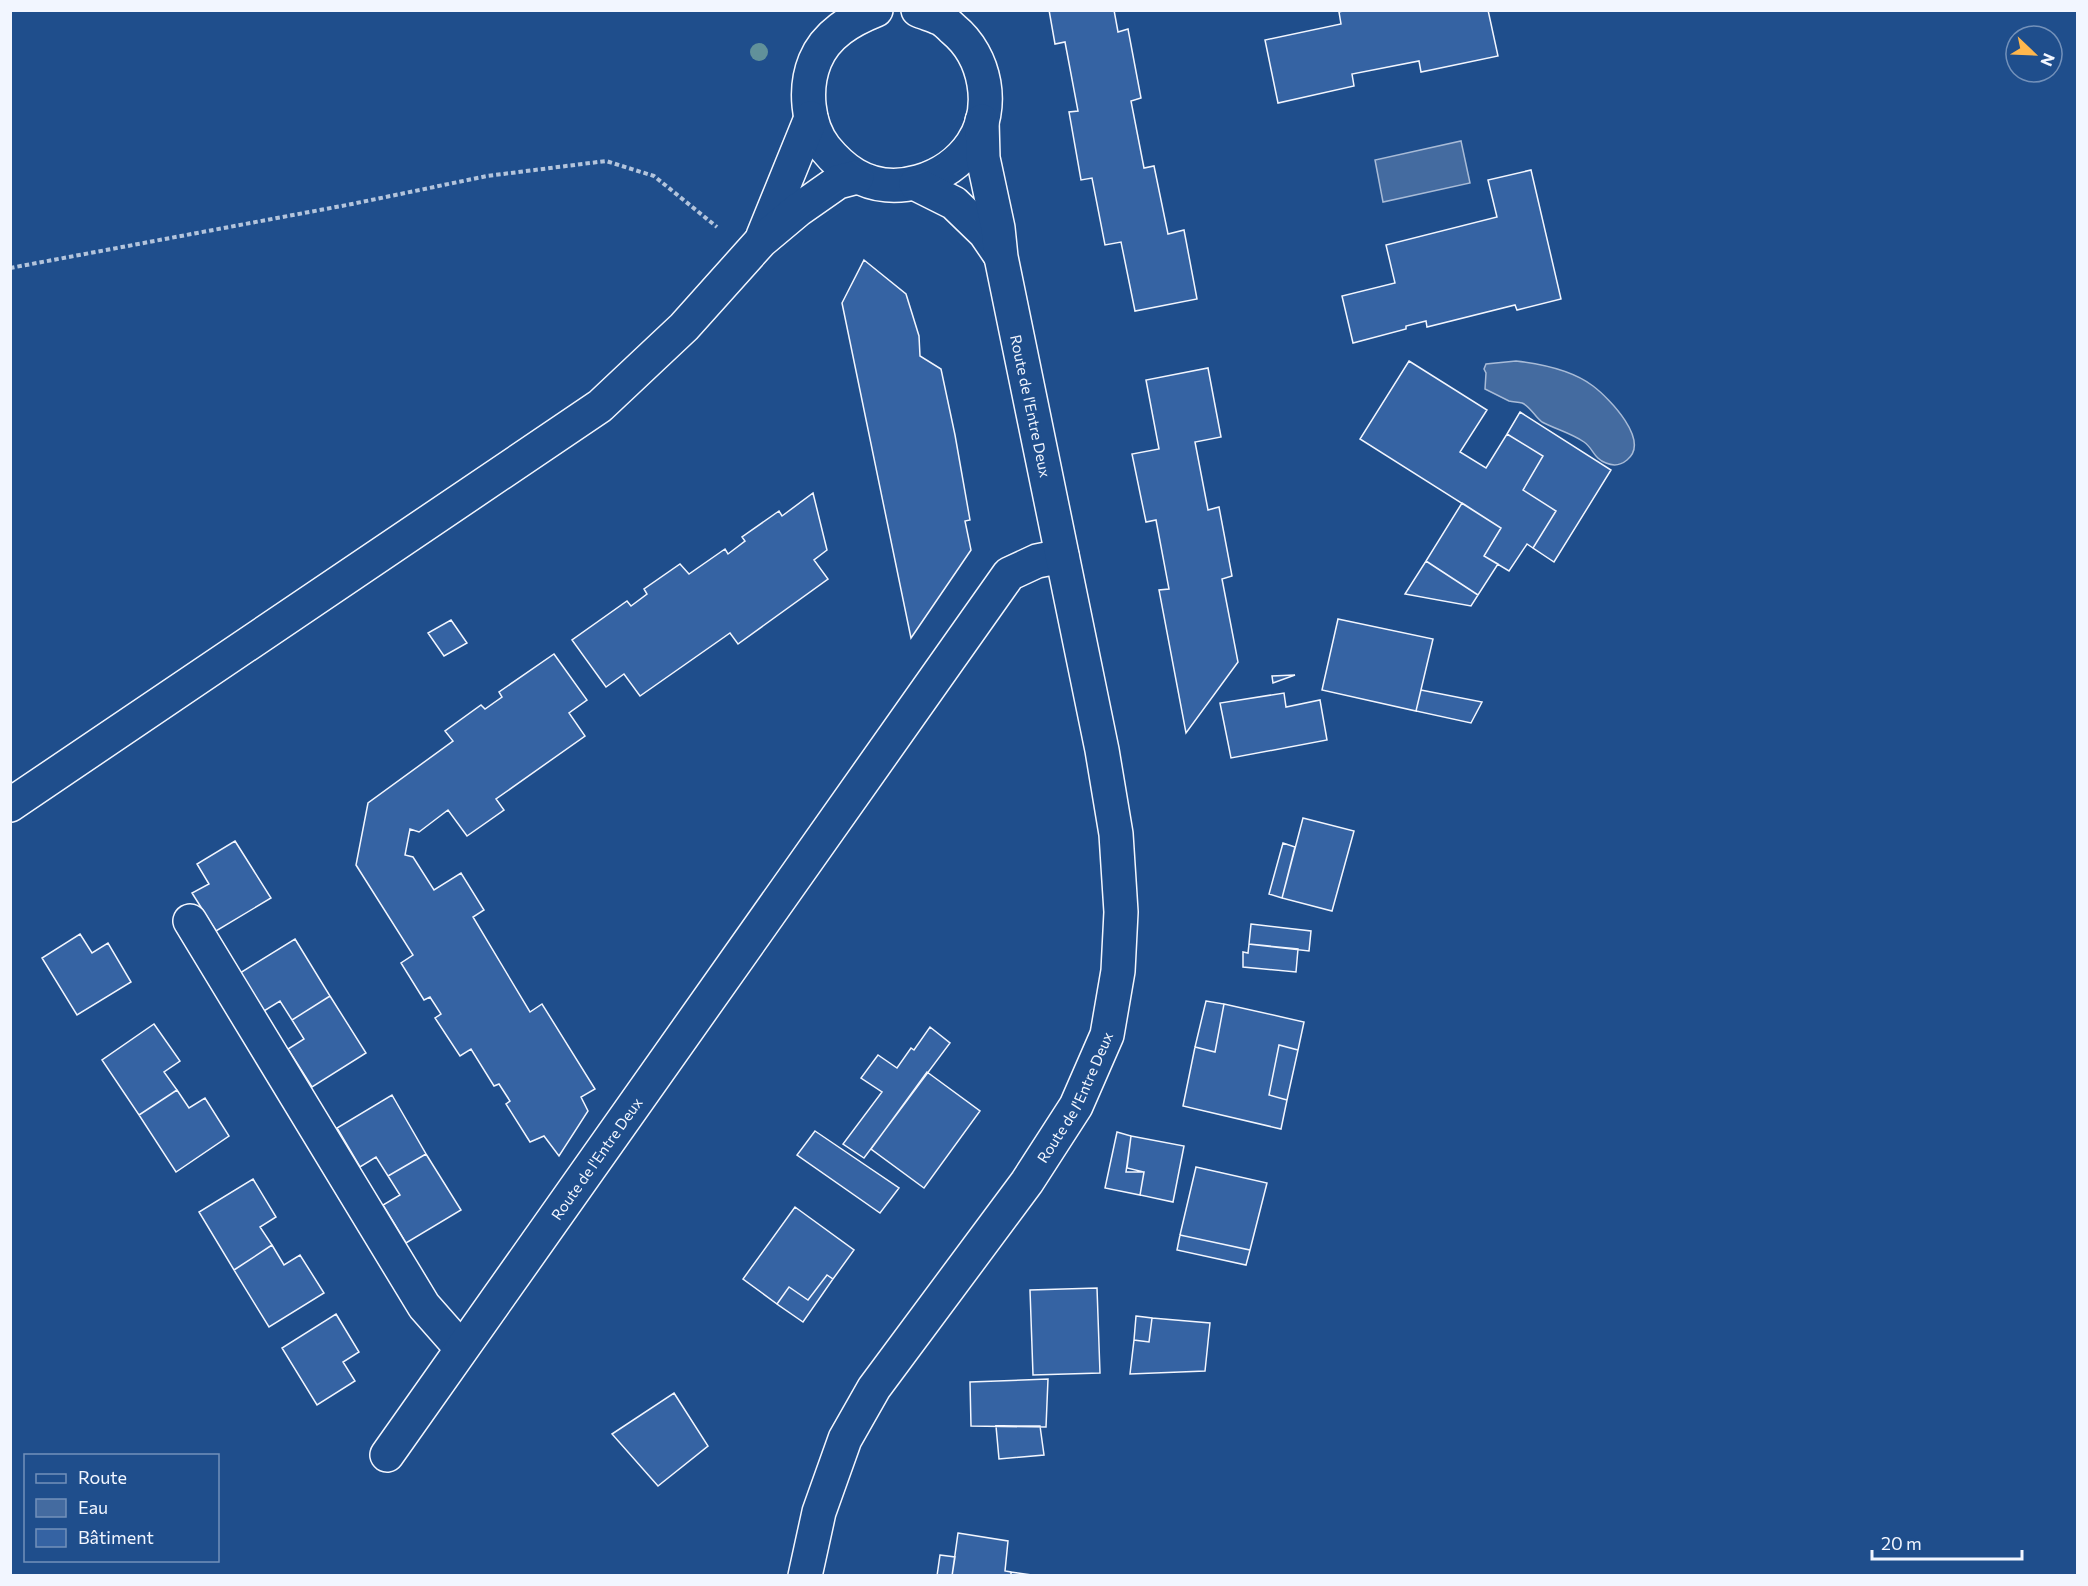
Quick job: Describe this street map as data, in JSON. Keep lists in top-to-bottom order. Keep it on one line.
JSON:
{"streets":{"main road":["Route de l'Entre Deux"]},"legend":["Route","Eau","Bâtiment"],"scale_bar":"20 m","north":"bottom right"}
